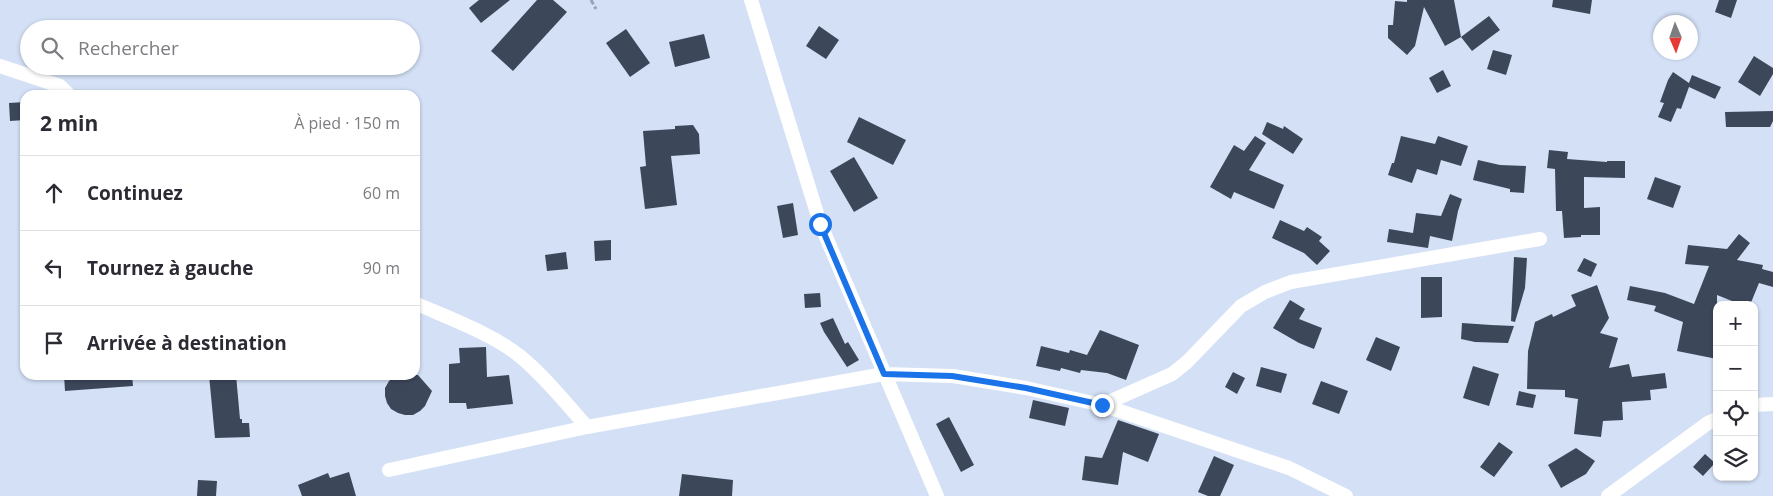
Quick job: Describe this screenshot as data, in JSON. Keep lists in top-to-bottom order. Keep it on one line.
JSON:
{"north":"bottom","page":{"search":"Rechercher","heading":["2 min","À pied · 150 m"],"list":[["Continuez","60 m"],["Tournez à gauche","90 m"],"Arrivée à destination"],"map_buttons":["+","−"]}}
